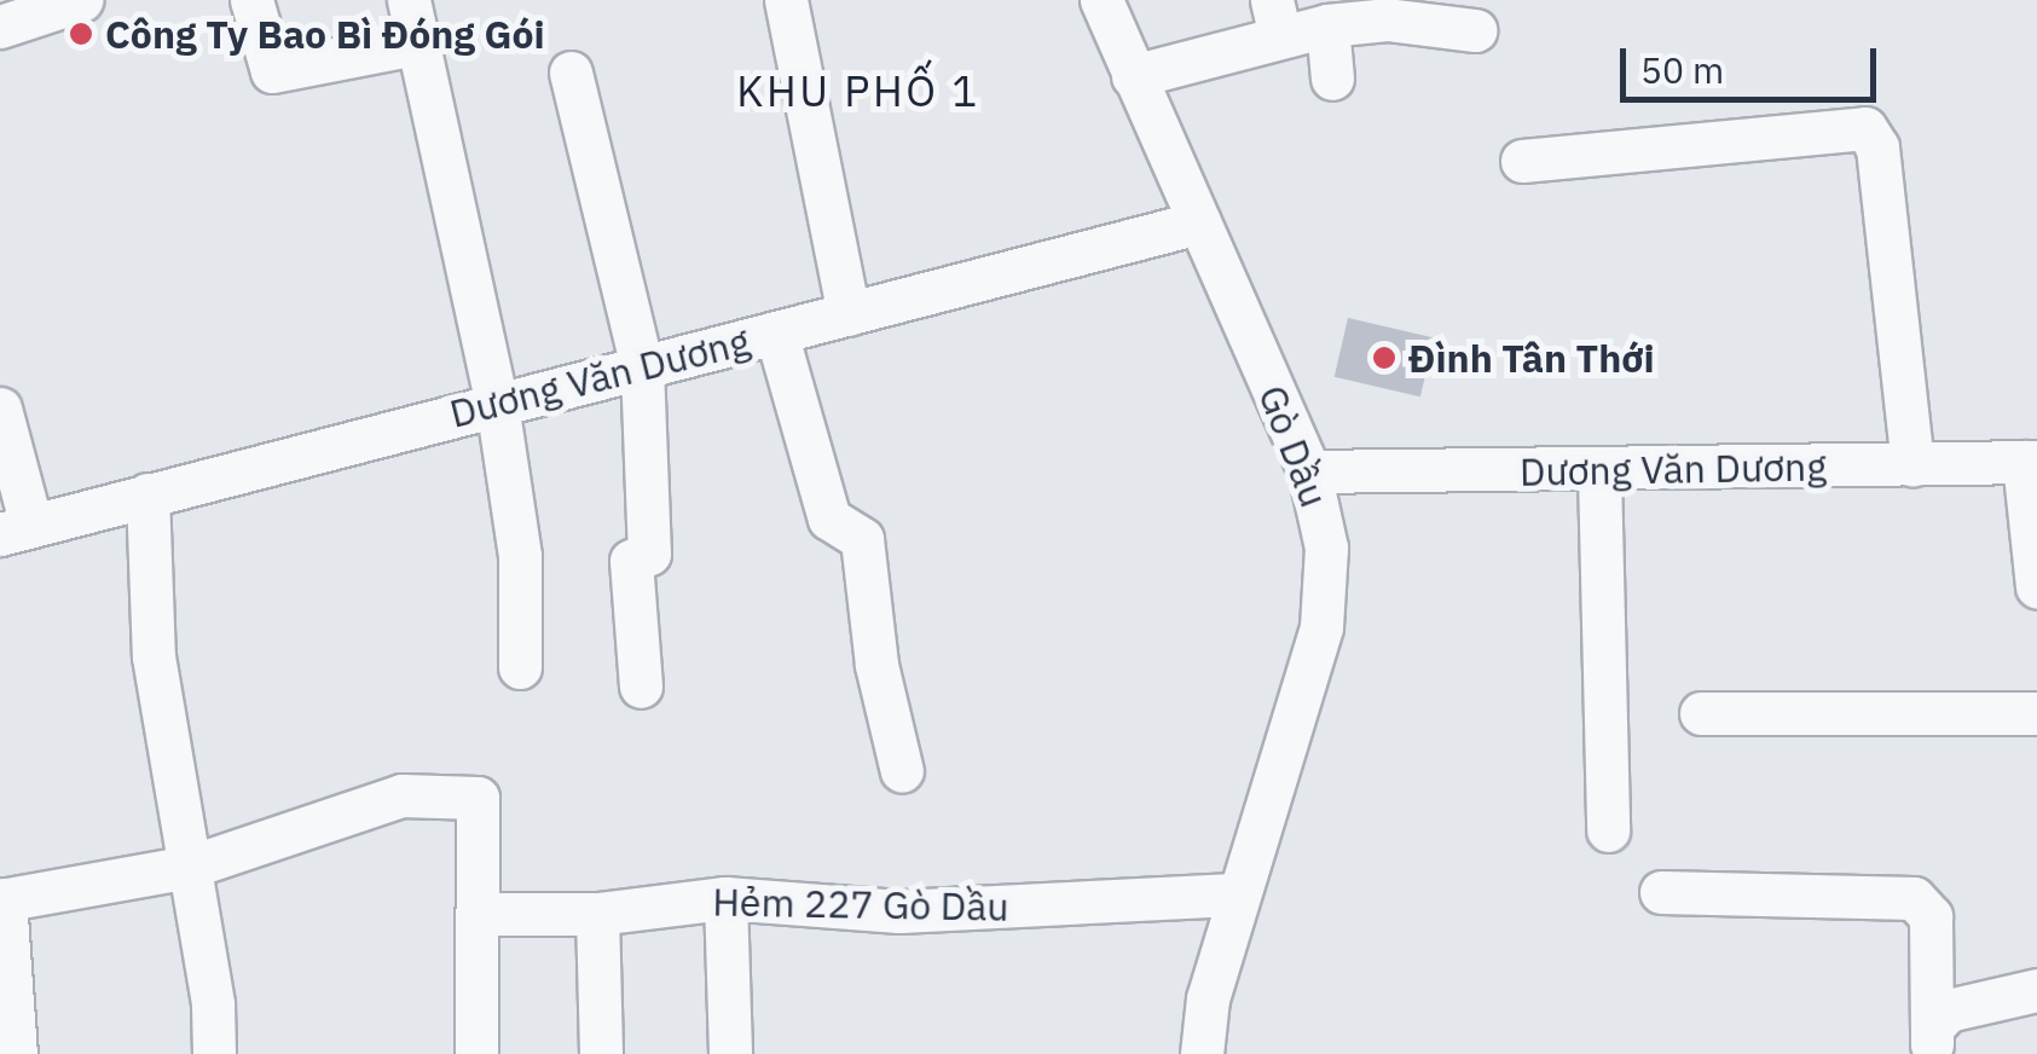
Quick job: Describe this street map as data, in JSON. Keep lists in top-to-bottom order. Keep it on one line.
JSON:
{"streets":{"street":["Dương Văn Dương","Gò Dầu","Hẻm 227 Gò Dầu"]},"crossings":[["Dương Văn Dương","Gò Dầu"],["Gò Dầu","Hẻm 227 Gò Dầu"]],"districts":["KHU PHỐ 1"],"places":["Công Ty Bao Bì Đóng Gói","Đình Tân Thới"],"scale_bar":"50 m"}
